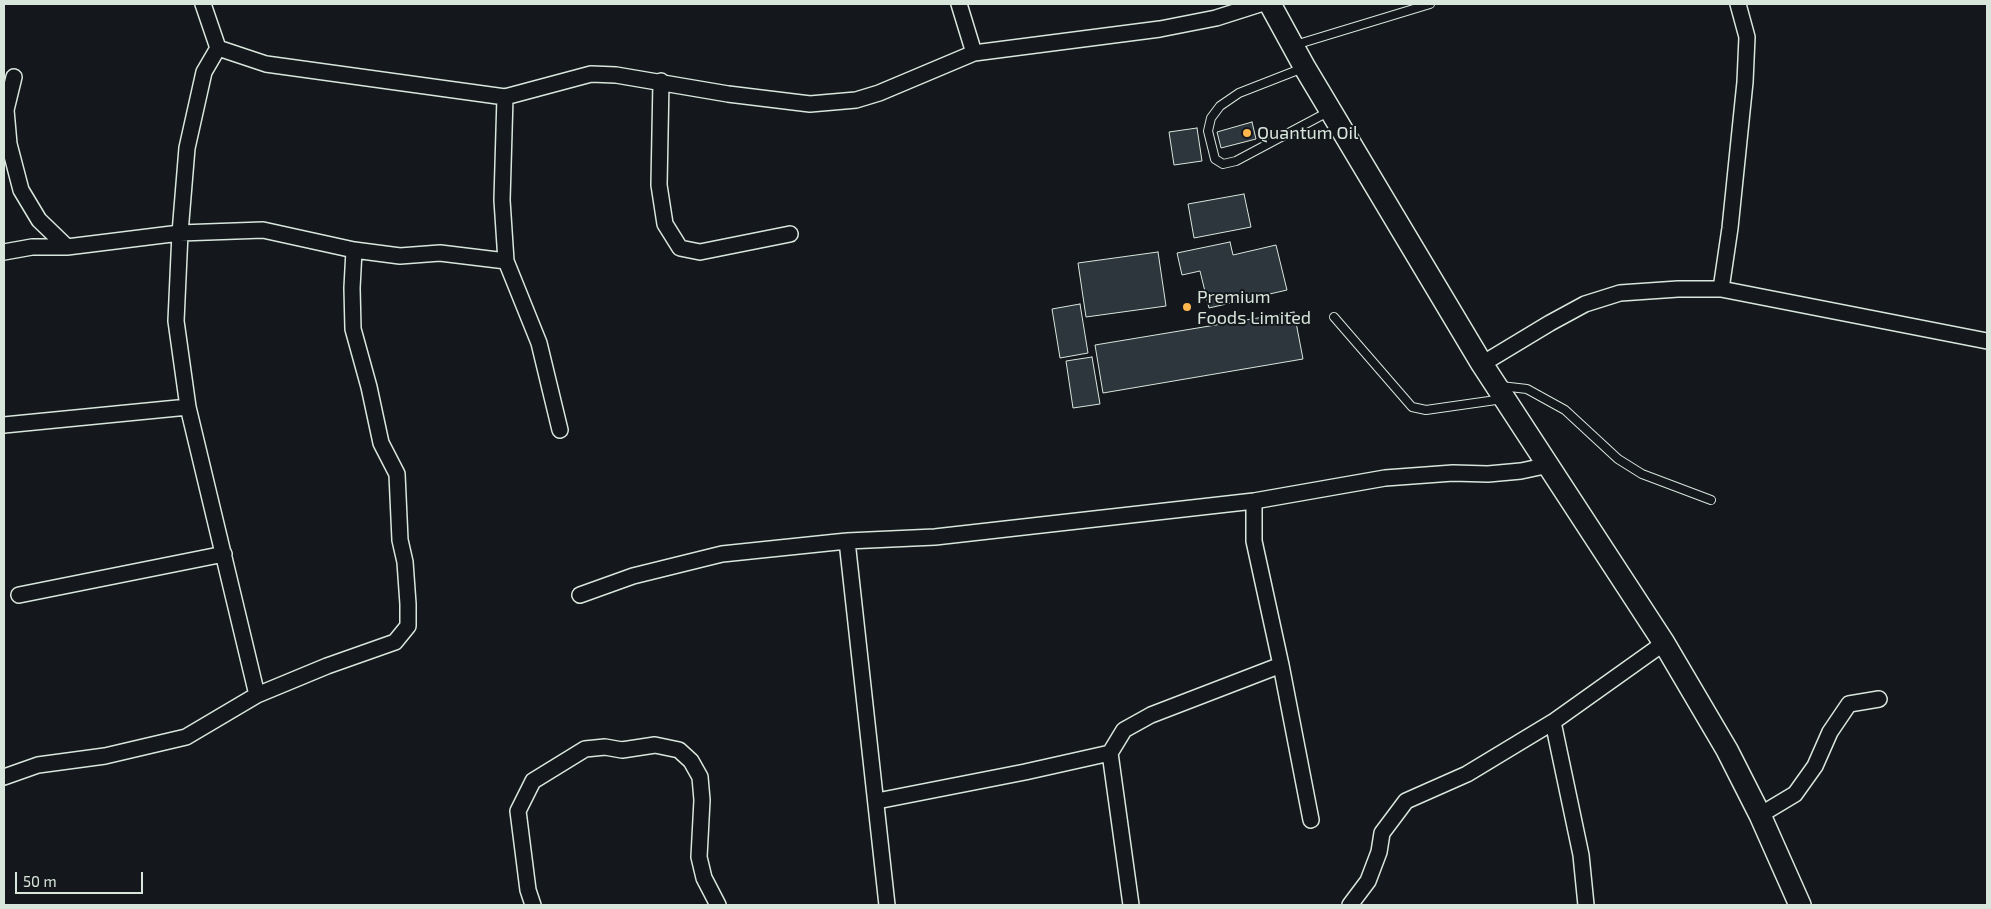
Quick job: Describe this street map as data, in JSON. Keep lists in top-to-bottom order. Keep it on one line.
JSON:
{"places":["Quantum Oil","Premium Foods Limited"],"scale_bar":"50 m"}
